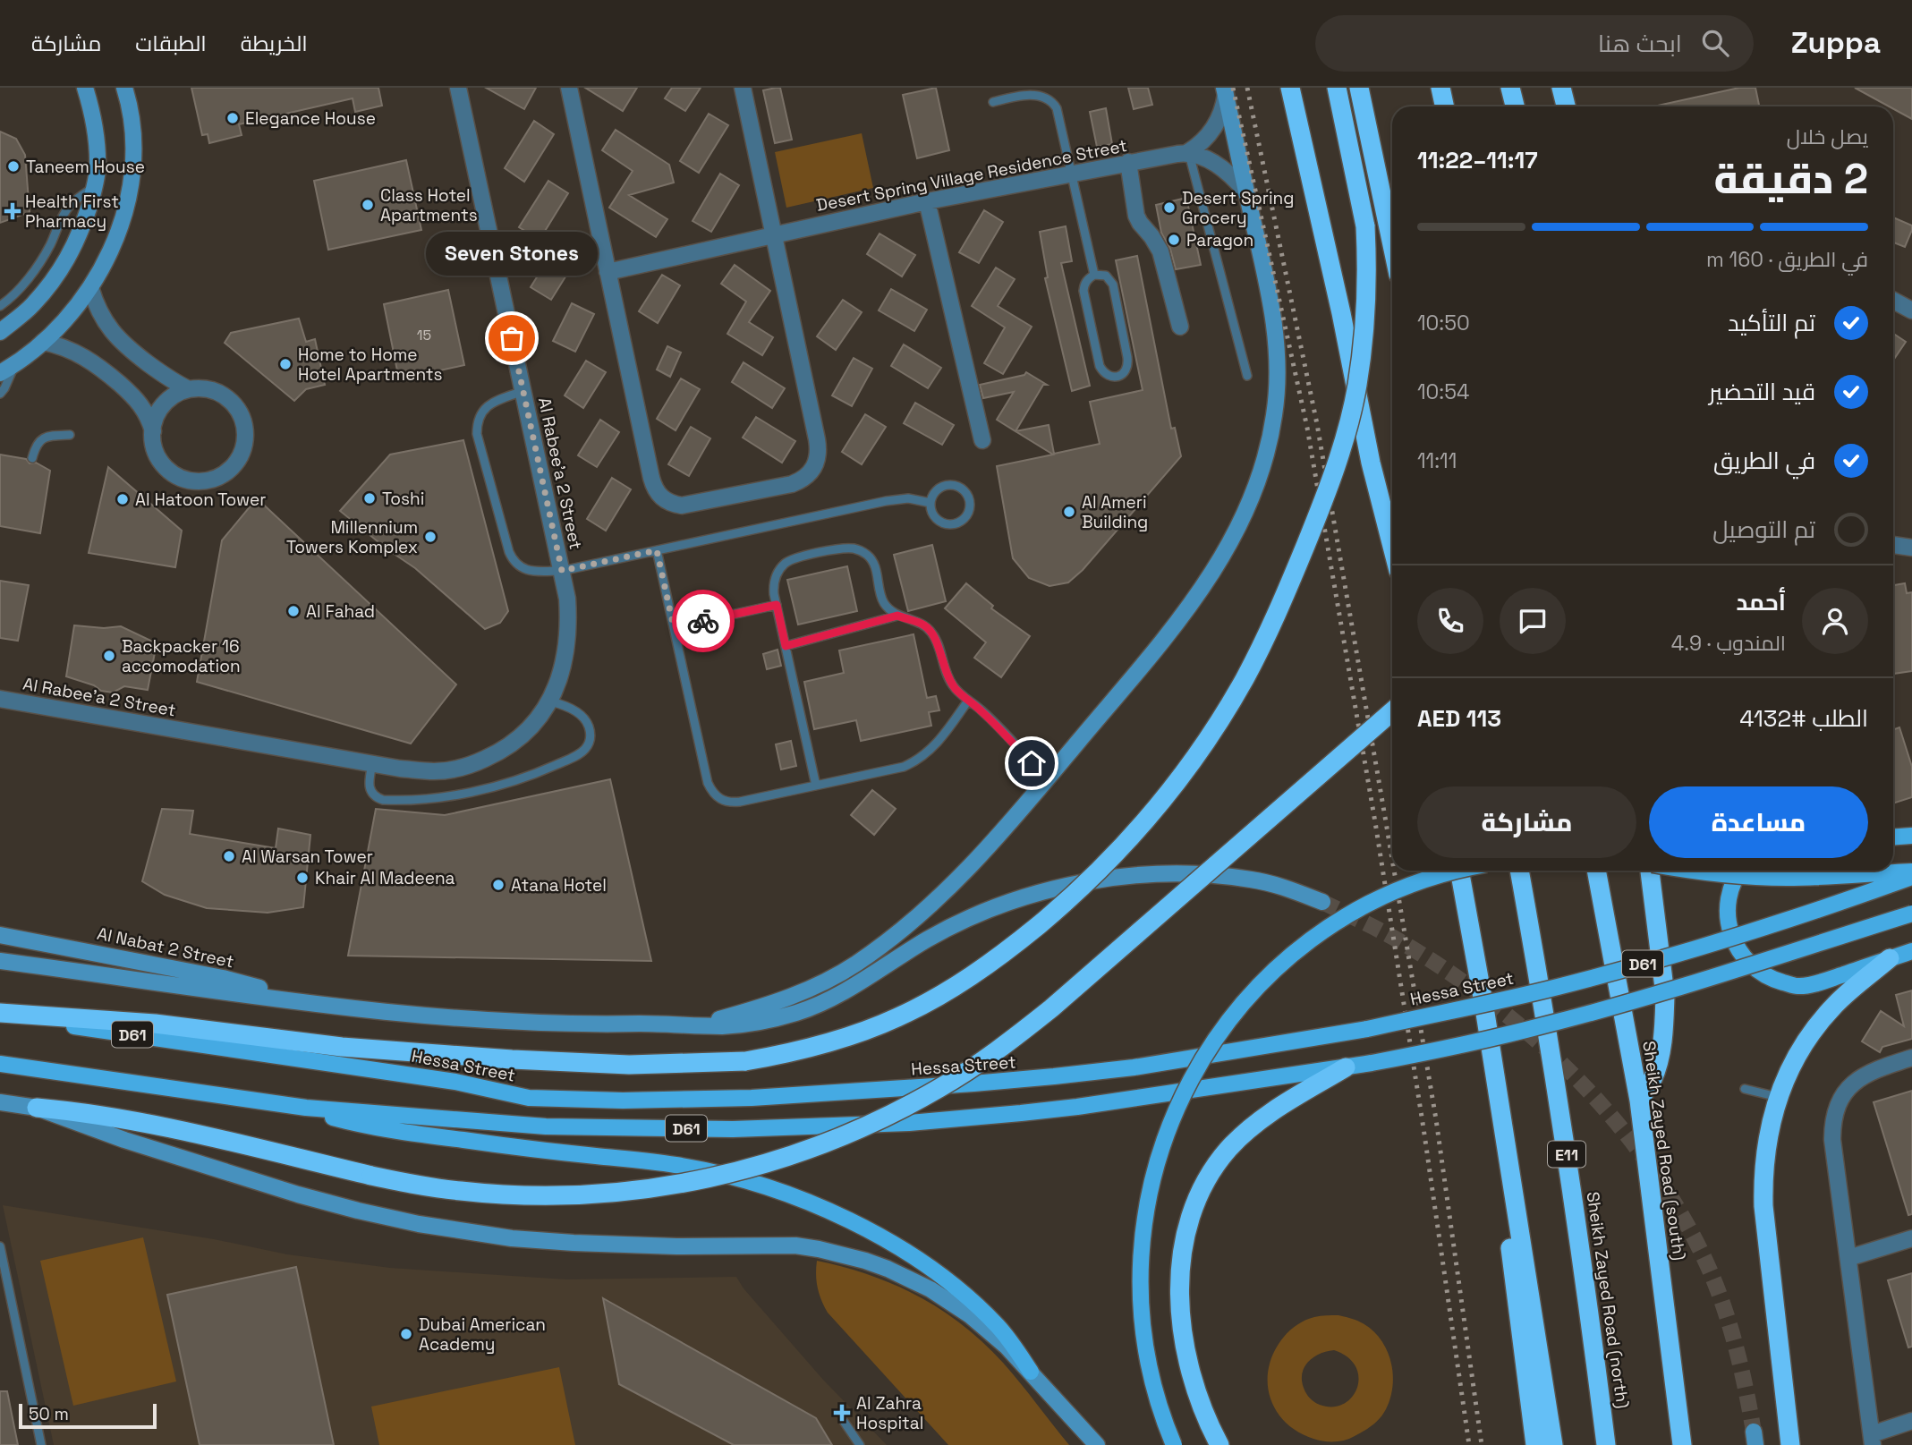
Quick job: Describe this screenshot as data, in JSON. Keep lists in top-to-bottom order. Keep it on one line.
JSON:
{"streets":{"highway":["Sheikh Zayed Road (south)","E11","Sheikh Zayed Road (north)"],"main road":["Al Nabat 2 Street","D61","Hessa Street"],"street":["Desert Spring Village Residence Street","Al Rabee'a 2 Street"]},"places":{"other":["Elegance House","Taneem House","Class Hotel Apartments","Desert Spring Grocery","Paragon","Seven Stones","Home to Home Hotel Apartments","Toshi","Al Hatoon Tower","Al Ameri Building","Millennium Towers Komplex","Al Fahad","Backpacker 16 accomodation","Al Warsan Tower","Khair Al Madeena","Atana Hotel","Dubai American Academy"],"health":["Health First Pharmacy","Al Zahra Hospital"]},"house_numbers":["15"],"scale_bar":"50 m","page":{"header":"Zuppa","search":"ابحث هنا","nav":["الخريطة","الطبقات","مشاركة"],"heading":["2 دقيقة","يصل خلال","11:17–11:22"],"panel":["أحمد","المندوب · 4.9","الطلب #4132","AED 113"],"bar":"في الطريق · 160 m","bubble":"Seven Stones","list":[["تم التأكيد","10:50"],["قيد التحضير","10:54"],["في الطريق","11:11"],"تم التوصيل"],"buttons":["مساعدة","مشاركة"],"scale":"50 m"}}
